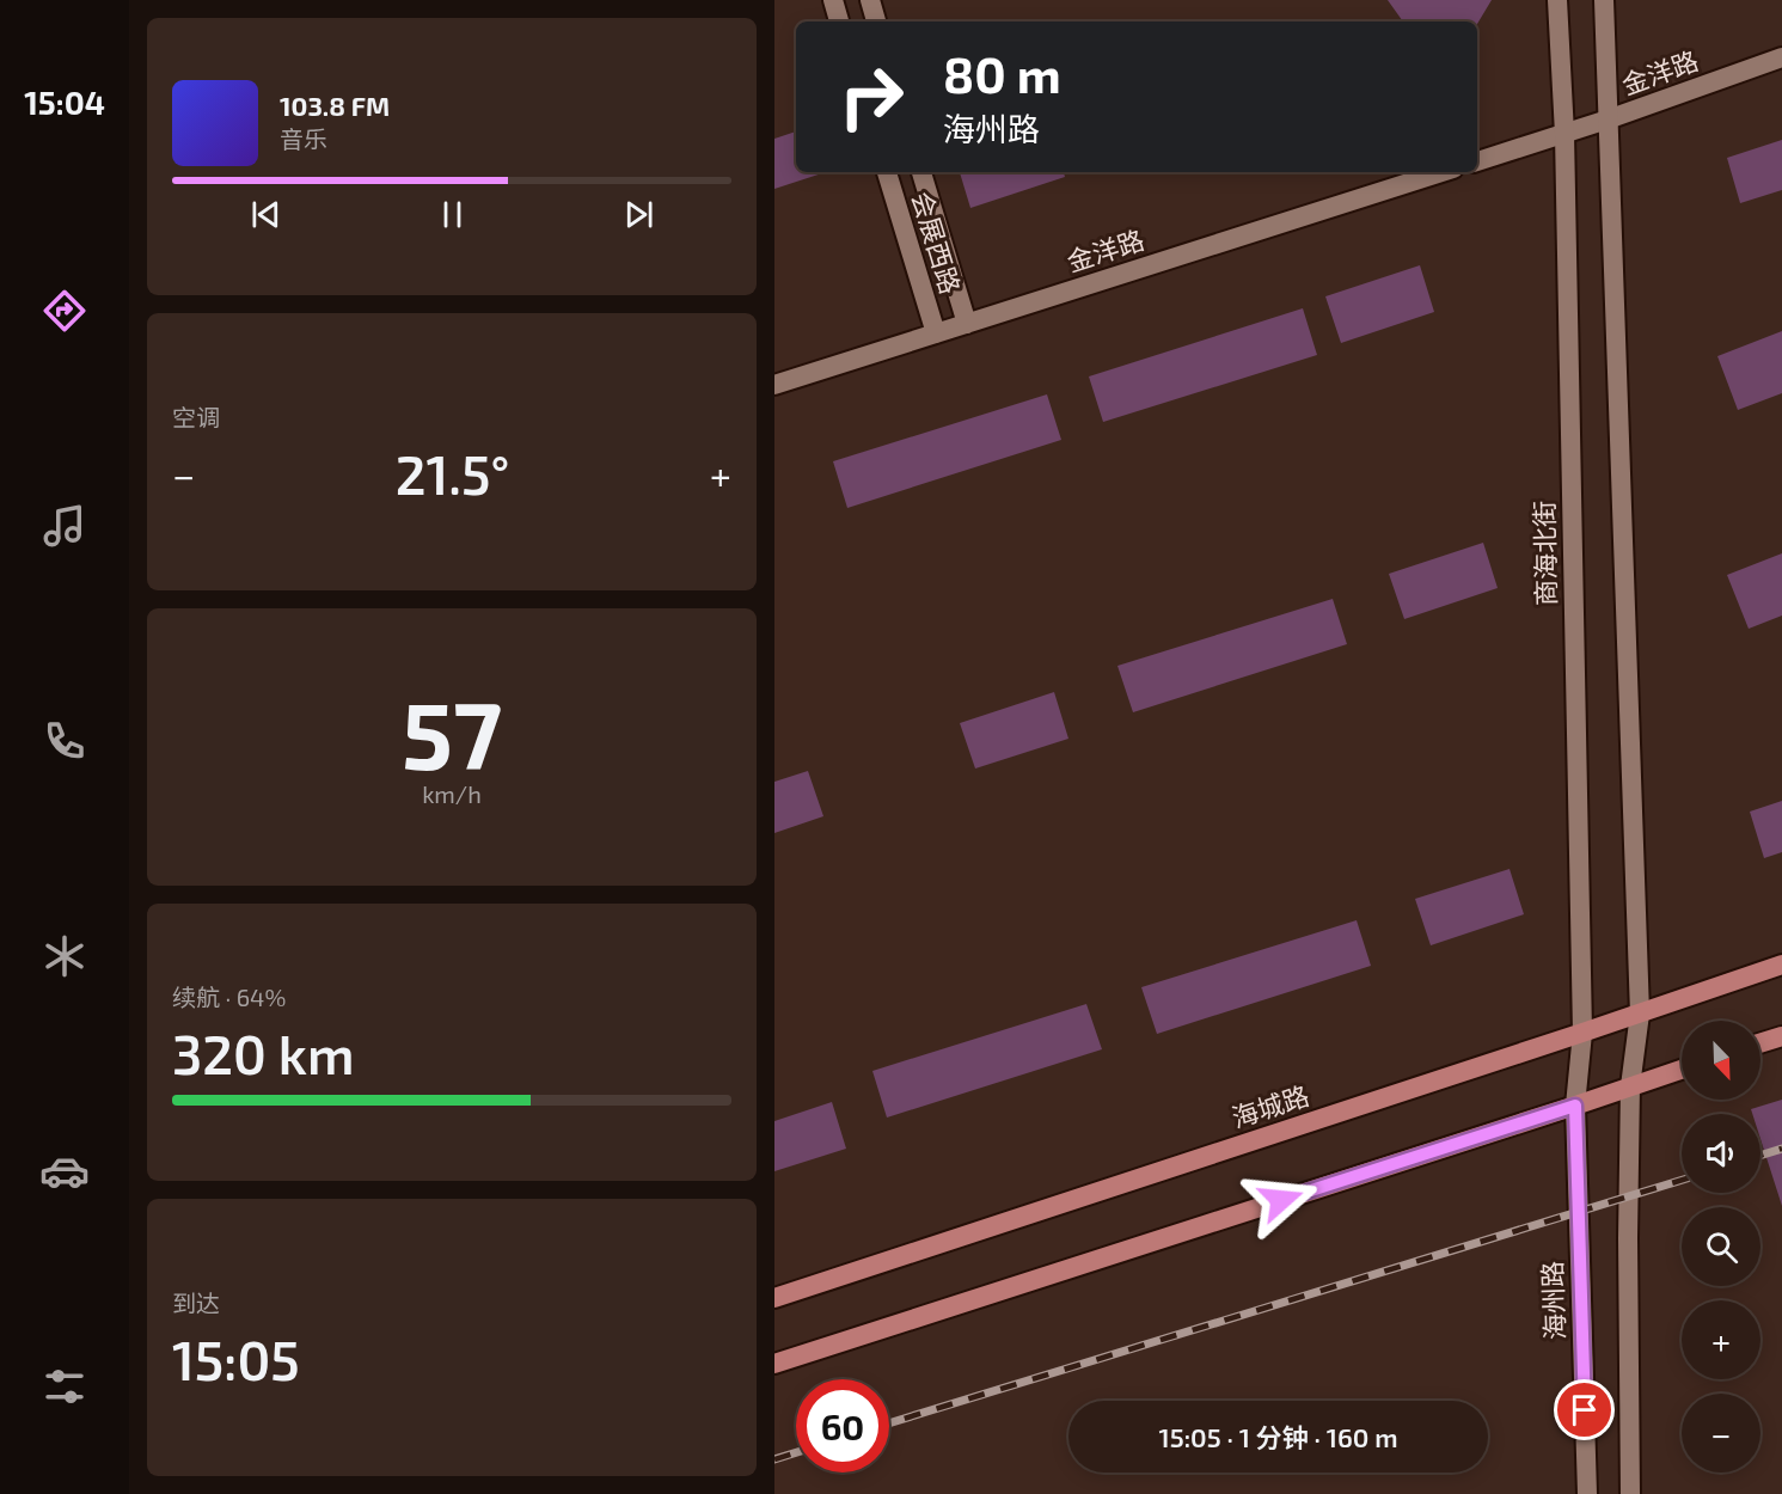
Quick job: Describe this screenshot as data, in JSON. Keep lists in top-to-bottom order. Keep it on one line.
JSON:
{"streets":{"main road":["金洋路","会展西路","商海北街","海城路","海州路"]},"crossings":[["金洋路","会展西路"],["金洋路","商海北街"],["商海北街","海城路"],["商海北街","海州路"]],"north":"bottom right","page":{"tabs":"15:04","turn":["80 m","海州路"],"song":["103.8 FM","音乐"],"tile":["空调",["57","km/h"],["续航 · 64%","320 km"],["到达","15:05"]],"heat":["−","21.5°","+"],"map_buttons":["+","−"],"limit":"60","trip":"15:05 · 1 分钟 · 160 m"}}
